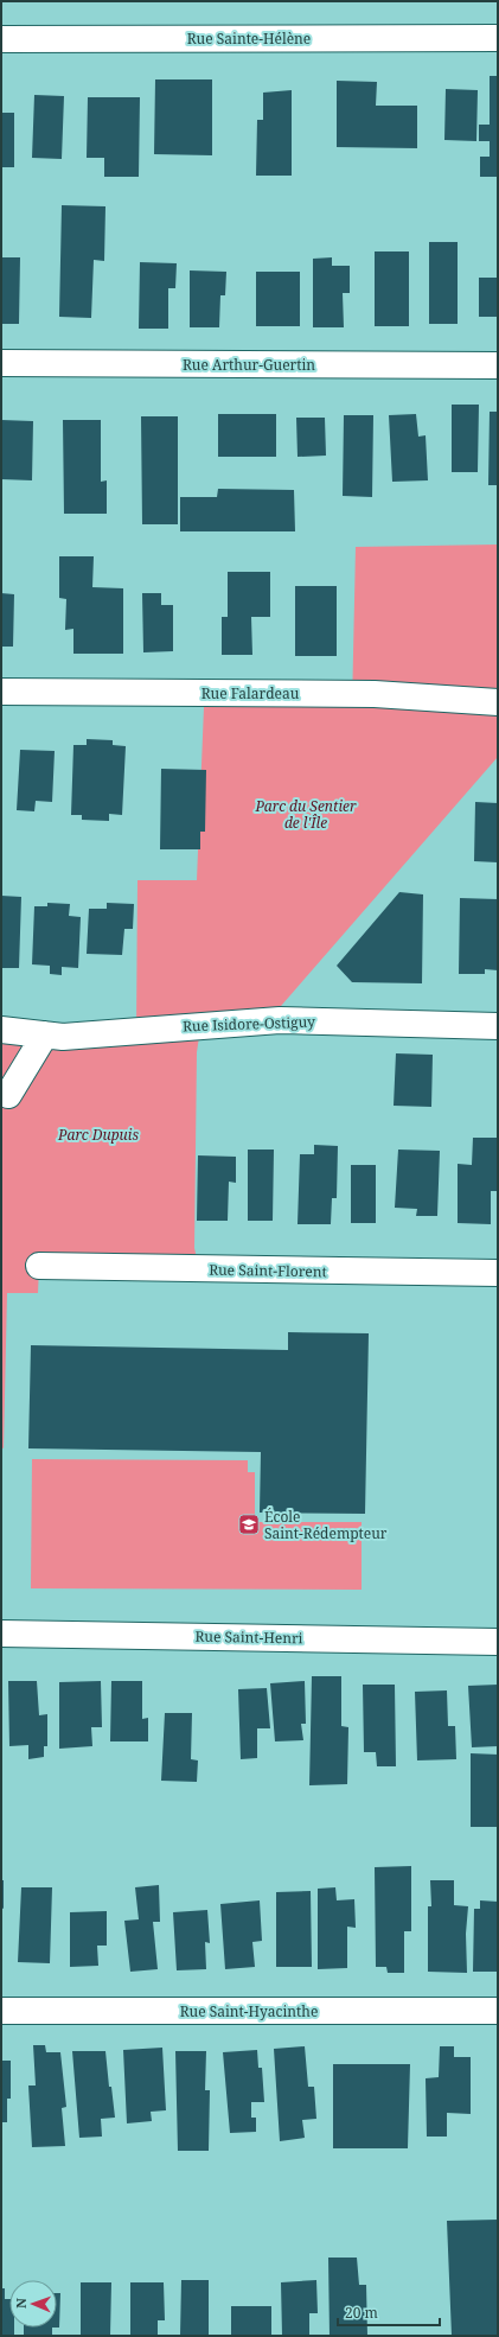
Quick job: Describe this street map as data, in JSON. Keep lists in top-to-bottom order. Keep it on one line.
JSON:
{"streets":{"street":["Rue Sainte-Hélène","Rue Arthur-Guertin","Rue Falardeau","Rue Isidore-Ostiguy","Rue Saint-Florent","Rue Saint-Henri","Rue Saint-Hyacinthe"]},"parks":["Parc du Sentier de l'Île","Parc Dupuis"],"places":{"school or university":["École Saint-Rédempteur"]},"scale_bar":"20 m","north":"left"}
